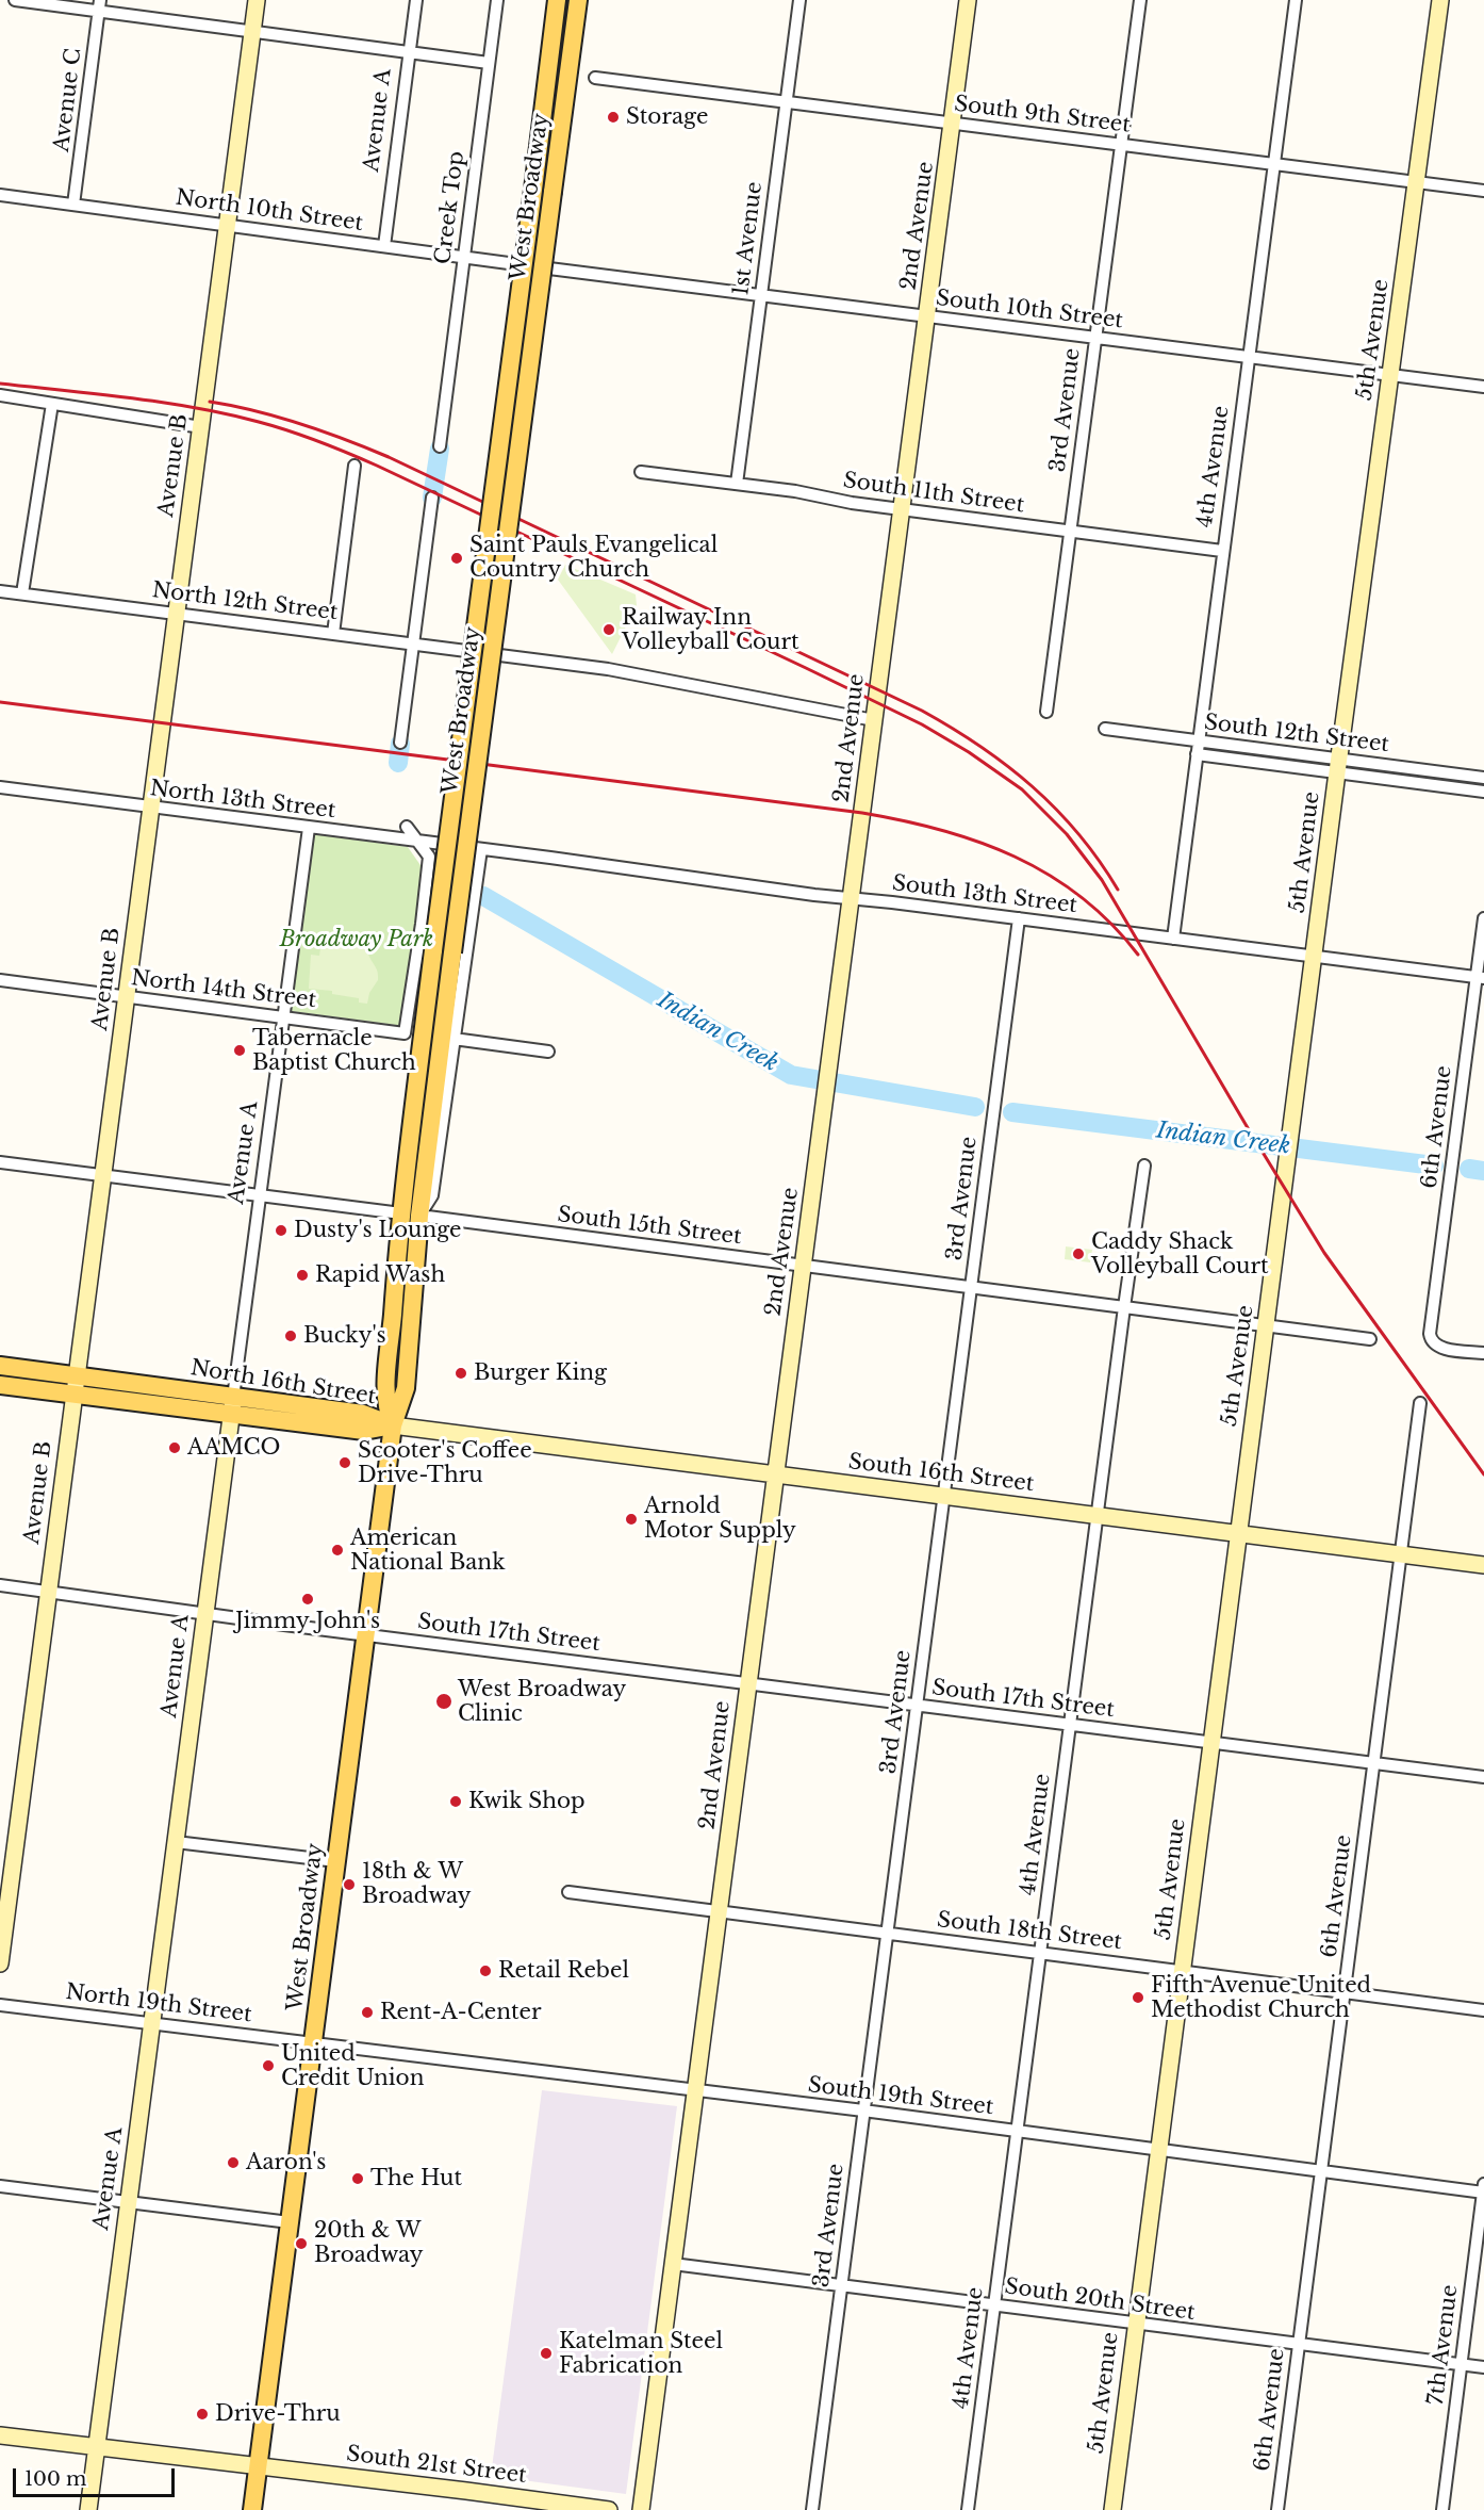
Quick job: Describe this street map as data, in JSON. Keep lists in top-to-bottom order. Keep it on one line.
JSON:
{"streets":{"main road":["West Broadway","North 16th Street"],"street":["Avenue C","South 9th Street","Avenue A","Creek Top","North 10th Street","2nd Avenue","1st Avenue","South 10th Street","5th Avenue","3rd Avenue","Avenue B","4th Avenue","South 11th Street","North 12th Street","South 12th Street","North 13th Street","South 13th Street","North 14th Street","6th Avenue","South 15th Street","South 16th Street","South 17th Street","South 18th Street","North 19th Street","South 19th Street","South 20th Street","7th Avenue","South 21st Street"]},"crossings":[["Avenue C","North 10th Street"],["South 9th Street","2nd Avenue"],["South 9th Street","1st Avenue"],["South 9th Street","5th Avenue"],["South 9th Street","3rd Avenue"],["South 9th Street","4th Avenue"],["Avenue A","North 10th Street"],["Avenue A","North 13th Street"],["Avenue A","North 14th Street"],["Avenue A","South 15th Street"],["Avenue A","North 16th Street"],["Avenue A","South 17th Street"],["Avenue A","North 19th Street"],["Avenue A","South 21st Street"],["West Broadway","South 15th Street"],["West Broadway","North 16th Street"],["West Broadway","South 16th Street"],["West Broadway","South 17th Street"],["West Broadway","North 19th Street"],["West Broadway","South 19th Street"],["West Broadway","South 21st Street"],["Creek Top","North 10th Street"],["North 10th Street","South 10th Street"],["North 10th Street","Avenue B"],["2nd Avenue","South 10th Street"],["2nd Avenue","South 11th Street"],["2nd Avenue","North 12th Street"],["2nd Avenue","South 13th Street"],["2nd Avenue","South 15th Street"],["2nd Avenue","South 16th Street"],["2nd Avenue","South 17th Street"],["2nd Avenue","South 18th Street"],["2nd Avenue","South 19th Street"],["2nd Avenue","South 20th Street"],["1st Avenue","South 10th Street"],["1st Avenue","South 11th Street"],["South 10th Street","5th Avenue"],["South 10th Street","3rd Avenue"],["South 10th Street","4th Avenue"],["5th Avenue","South 12th Street"],["5th Avenue","South 13th Street"],["5th Avenue","South 15th Street"],["5th Avenue","South 16th Street"],["5th Avenue","South 17th Street"],["5th Avenue","South 18th Street"],["5th Avenue","South 19th Street"],["5th Avenue","South 20th Street"],["3rd Avenue","South 11th Street"],["3rd Avenue","South 13th Street"],["3rd Avenue","South 15th Street"],["3rd Avenue","South 16th Street"],["3rd Avenue","South 17th Street"],["3rd Avenue","South 18th Street"],["3rd Avenue","South 19th Street"],["3rd Avenue","South 20th Street"],["Avenue B","North 12th Street"],["Avenue B","North 13th Street"],["Avenue B","North 14th Street"],["Avenue B","South 15th Street"],["Avenue B","North 16th Street"],["Avenue B","South 17th Street"],["4th Avenue","South 11th Street"],["4th Avenue","South 12th Street"],["4th Avenue","South 13th Street"],["4th Avenue","South 15th Street"],["4th Avenue","South 16th Street"],["4th Avenue","South 17th Street"],["4th Avenue","South 18th Street"],["4th Avenue","South 19th Street"],["4th Avenue","South 20th Street"],["North 13th Street","South 13th Street"],["North 13th Street","North 14th Street"],["South 13th Street","6th Avenue"],["6th Avenue","South 16th Street"],["6th Avenue","South 17th Street"],["6th Avenue","South 18th Street"],["6th Avenue","South 19th Street"],["6th Avenue","South 20th Street"],["North 16th Street","South 16th Street"],["North 19th Street","South 19th Street"],["South 19th Street","7th Avenue"],["South 20th Street","7th Avenue"]],"water":["Indian Creek"],"parks":["Broadway Park"],"places":["Storage","Saint Pauls Evangelical Country Church","Railway Inn Volleyball Court","Tabernacle Baptist Church","Dusty's Lounge","Caddy Shack Volleyball Court","Rapid Wash","Bucky's","Burger King","AAMCO","Scooter's Coffee Drive-Thru","Arnold Motor Supply","American National Bank","Jimmy John's","West Broadway Clinic","Kwik Shop","18th & W Broadway","Retail Rebel","Fifth Avenue United Methodist Church","Rent-A-Center","United Credit Union","Aaron's","The Hut","20th & W Broadway","Katelman Steel Fabrication","Drive-Thru"],"scale_bar":"100 m"}
